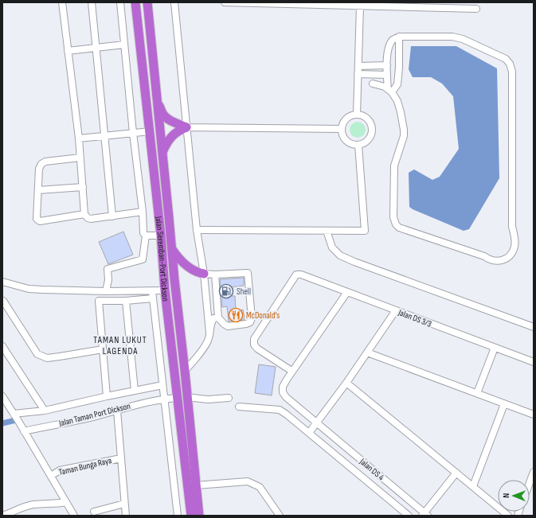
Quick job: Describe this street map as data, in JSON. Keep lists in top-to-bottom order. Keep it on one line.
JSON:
{"streets":{"highway":["Jalan Seremban-Port Dickson"],"street":["Jalan DS 3/3","Jalan Taman Port Dickson","Taman Bunga Raya","Jalan DS 4"]},"crossings":[["Jalan Seremban-Port Dickson","Jalan Taman Port Dickson"],["Jalan DS 3/3","Jalan DS 4"]],"districts":["TAMAN LUKUT LAGENDA"],"places":{"fuel station":["Shell"],"restaurant":["McDonald's"]},"north":"left"}
